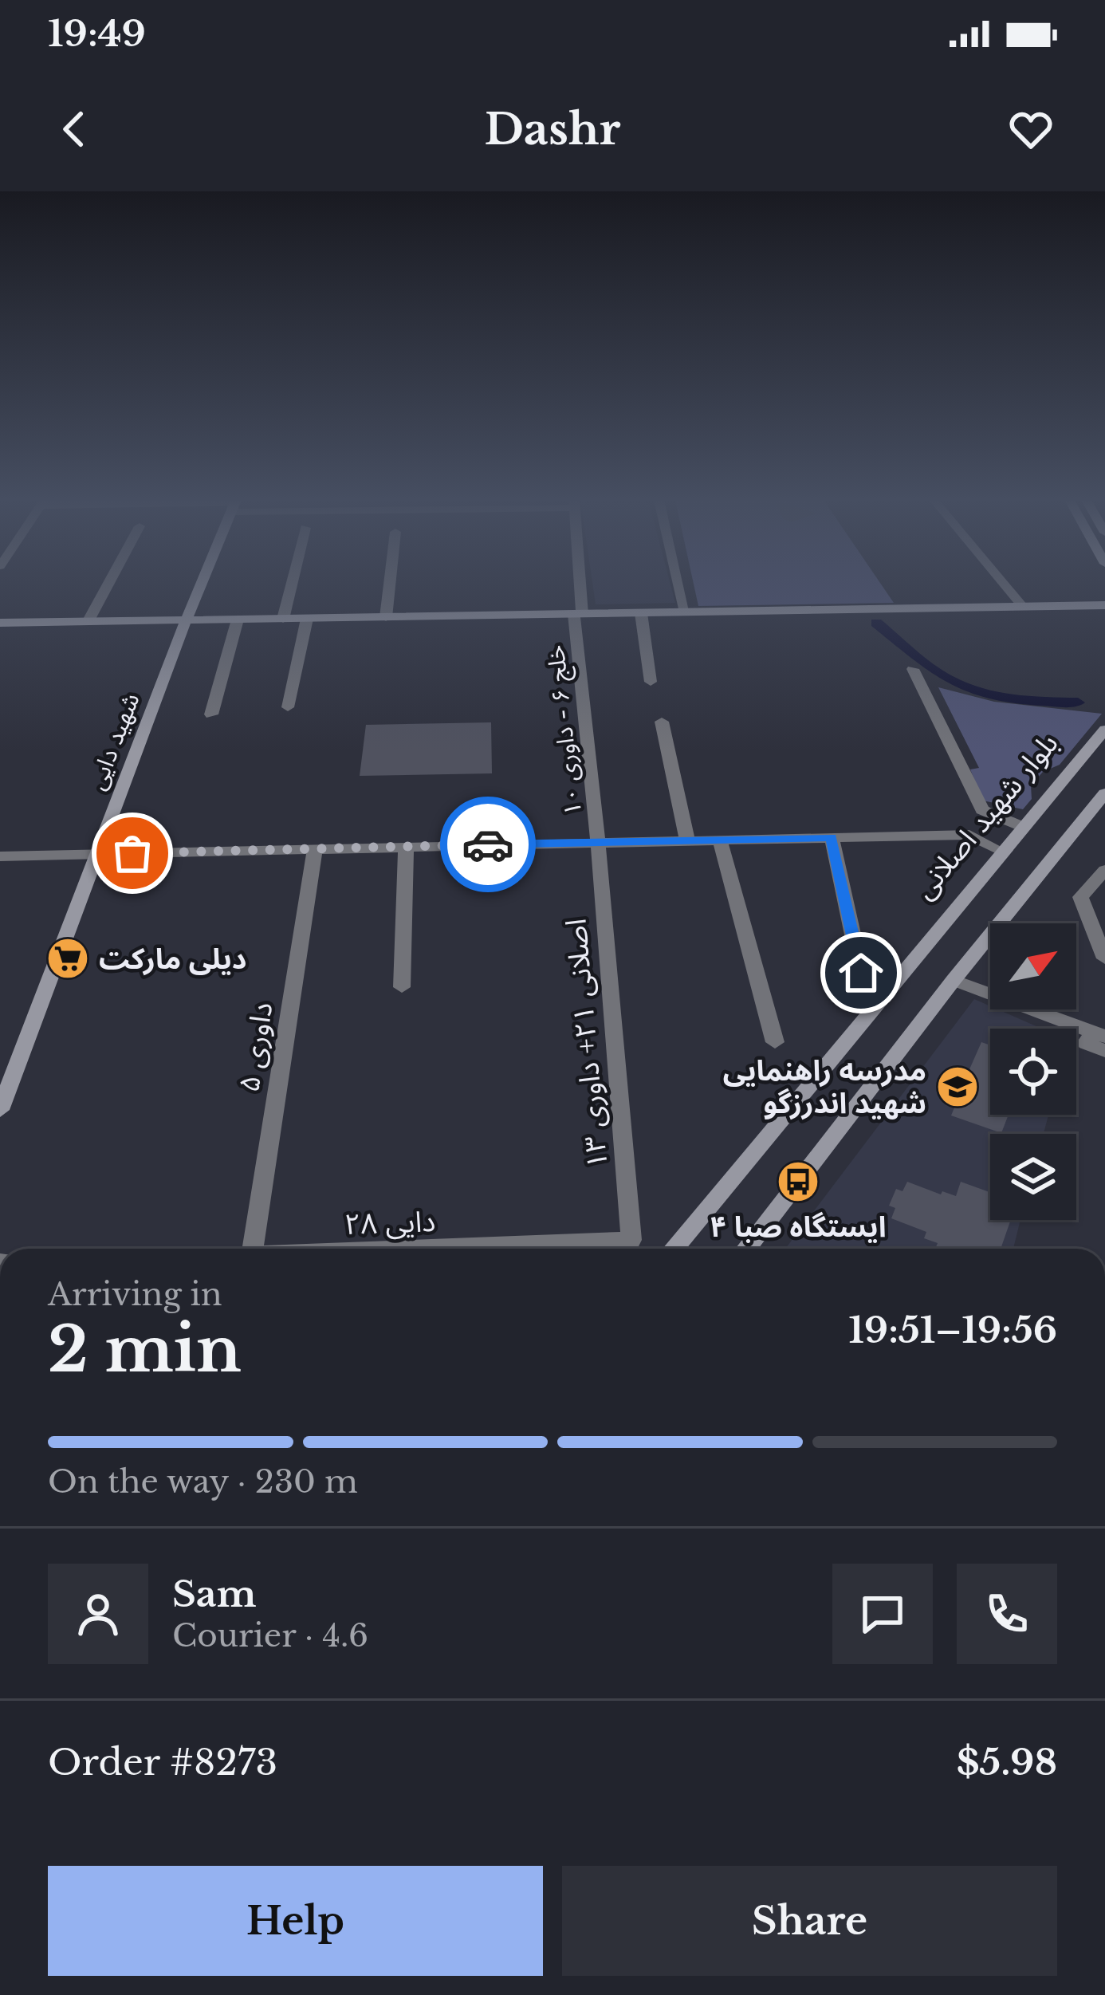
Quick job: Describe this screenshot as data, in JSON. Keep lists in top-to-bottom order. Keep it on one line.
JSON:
{"streets":{"street":["خلج ۶ - داوری ۱۰","شهید دایی","بلوار شهید اصلانی","اصلانی ۲۱+ داوری ۱۳","داوری ۵","دایی ۲۸"]},"crossings":[["خلج ۶ - داوری ۱۰","اصلانی ۲۱+ داوری ۱۳"],["اصلانی ۲۱+ داوری ۱۳","دایی ۲۸"]],"places":{"supermarket":["دیلی مارکت"],"school or university":["مدرسه راهنمایی شهید اندرزگو"],"bus stop":["ایستگاه صبا ۴"]},"north":"top right","page":{"status":"19:49","header":"Dashr","heading":["2 min","Arriving in","19:51–19:56"],"panel":["Sam","Courier · 4.6","Order #8273","$5.98"],"bar":"On the way · 230 m","buttons":["Help","Share"]}}
